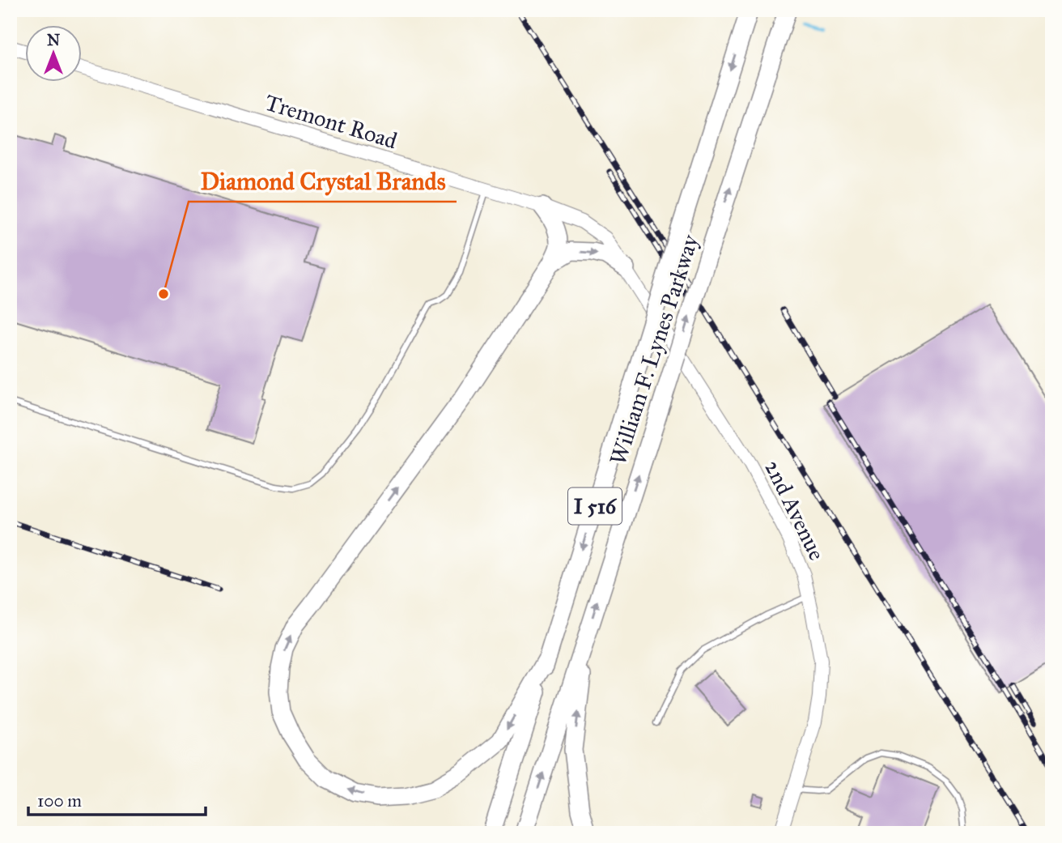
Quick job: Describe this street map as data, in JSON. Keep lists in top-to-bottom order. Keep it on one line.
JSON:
{"streets":{"highway":["William F. Lynes Parkway","I 516"],"street":["Tremont Road","2nd Avenue"]},"crossings":[["Tremont Road","2nd Avenue"]],"places":["Diamond Crystal Brands"],"scale_bar":"100 m","north":"top"}
